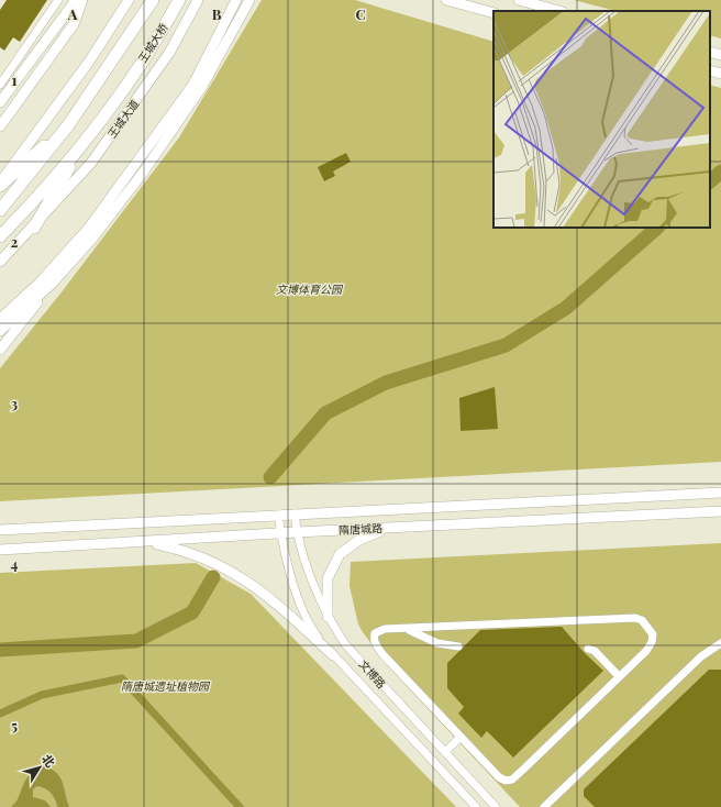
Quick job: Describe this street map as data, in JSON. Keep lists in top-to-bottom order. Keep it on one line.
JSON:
{"streets":{"highway":["王城大桥","王城大道"],"main road":["隋唐城路"],"street":["文博路"]},"crossings":[["王城大桥","王城大道"],["隋唐城路","文博路"]],"parks":["文博体育公园","隋唐城遗址植物园"],"north":"top right","grid":{"columns":["A","B","C"],"rows":["1","2","3","4","5"]}}
